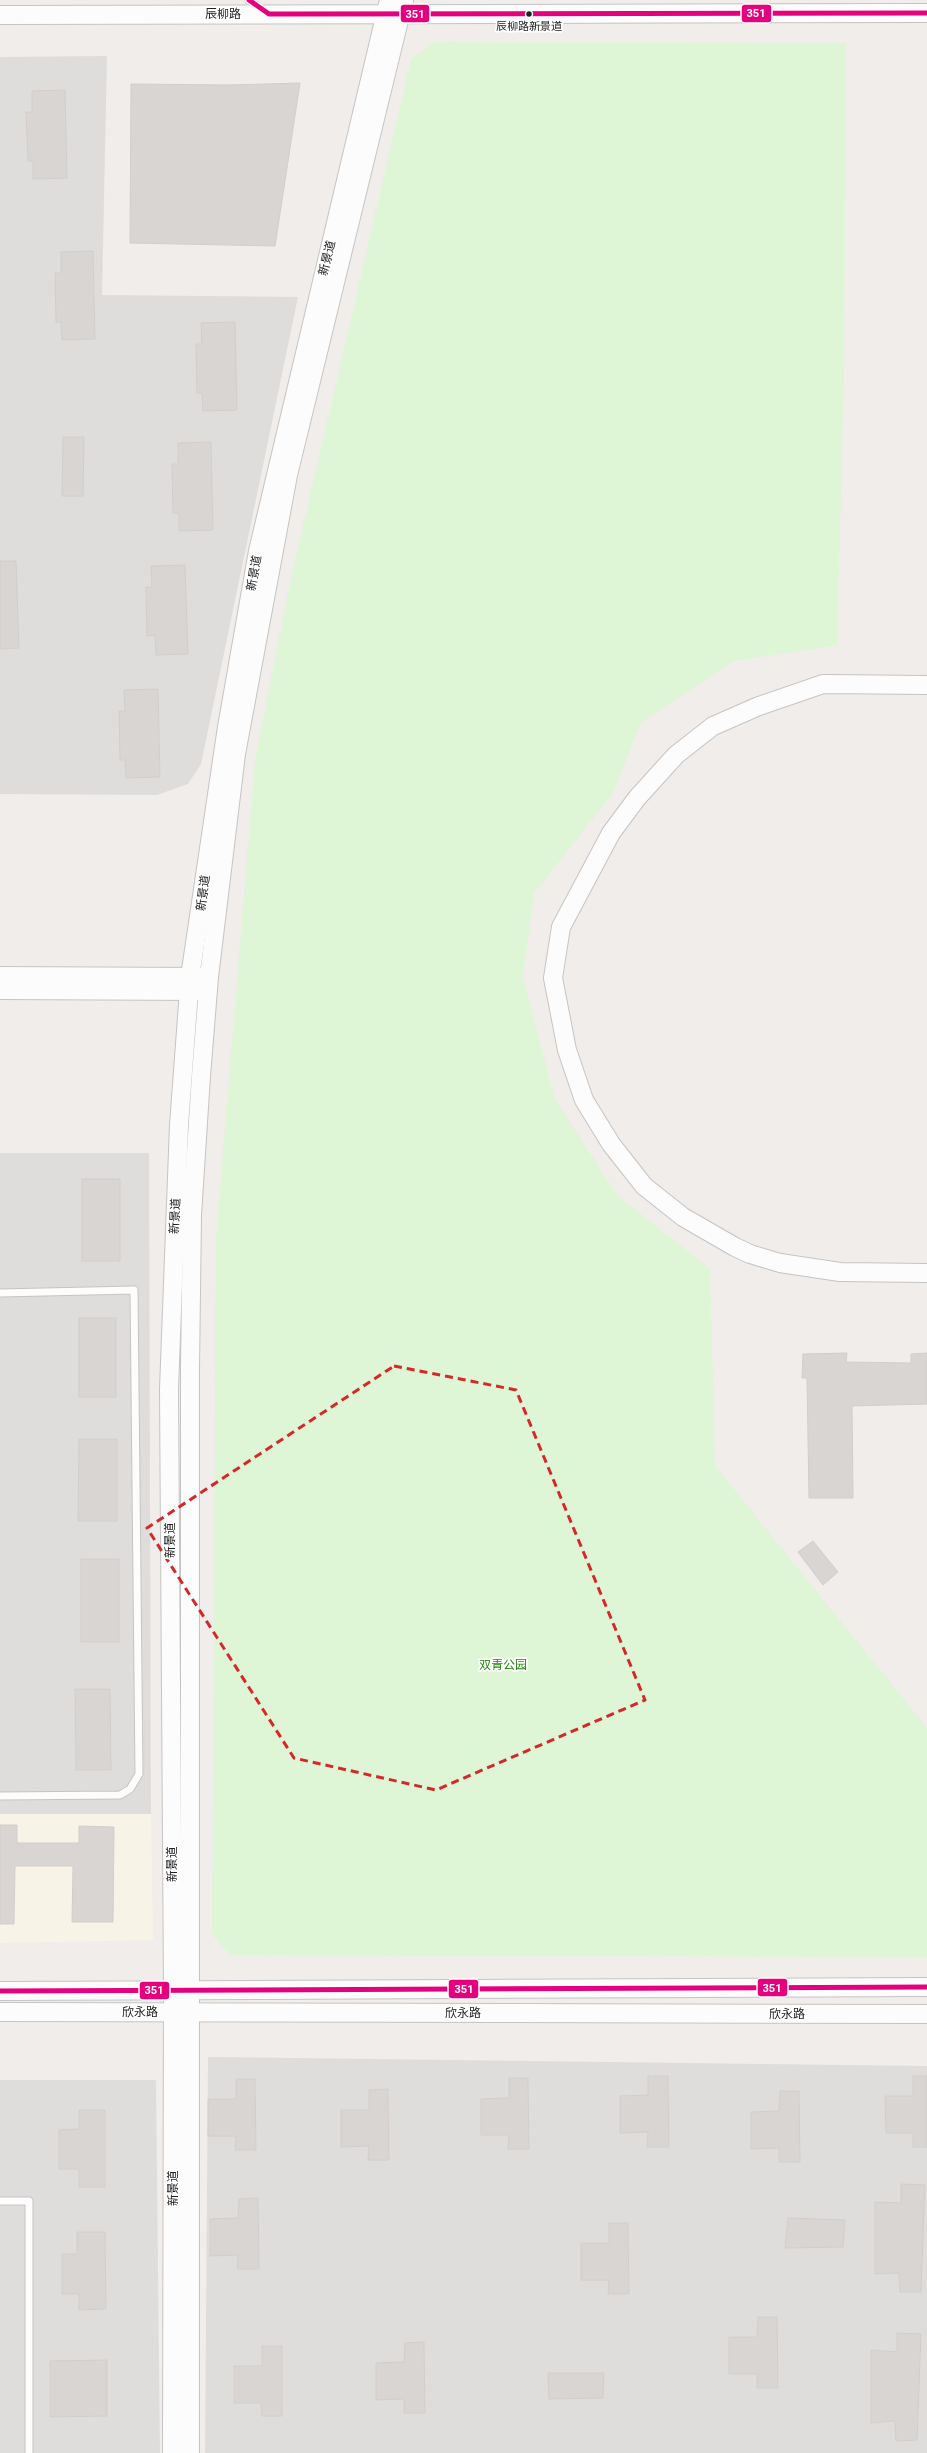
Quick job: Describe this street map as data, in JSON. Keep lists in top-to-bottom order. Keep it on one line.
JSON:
{"streets":{"street":["辰柳路","新景道","欣永路"]},"crossings":[["辰柳路","新景道"],["新景道","欣永路"]],"parks":["双青公园"],"places":["辰柳路新景道"],"lines":["transit line 351"]}
